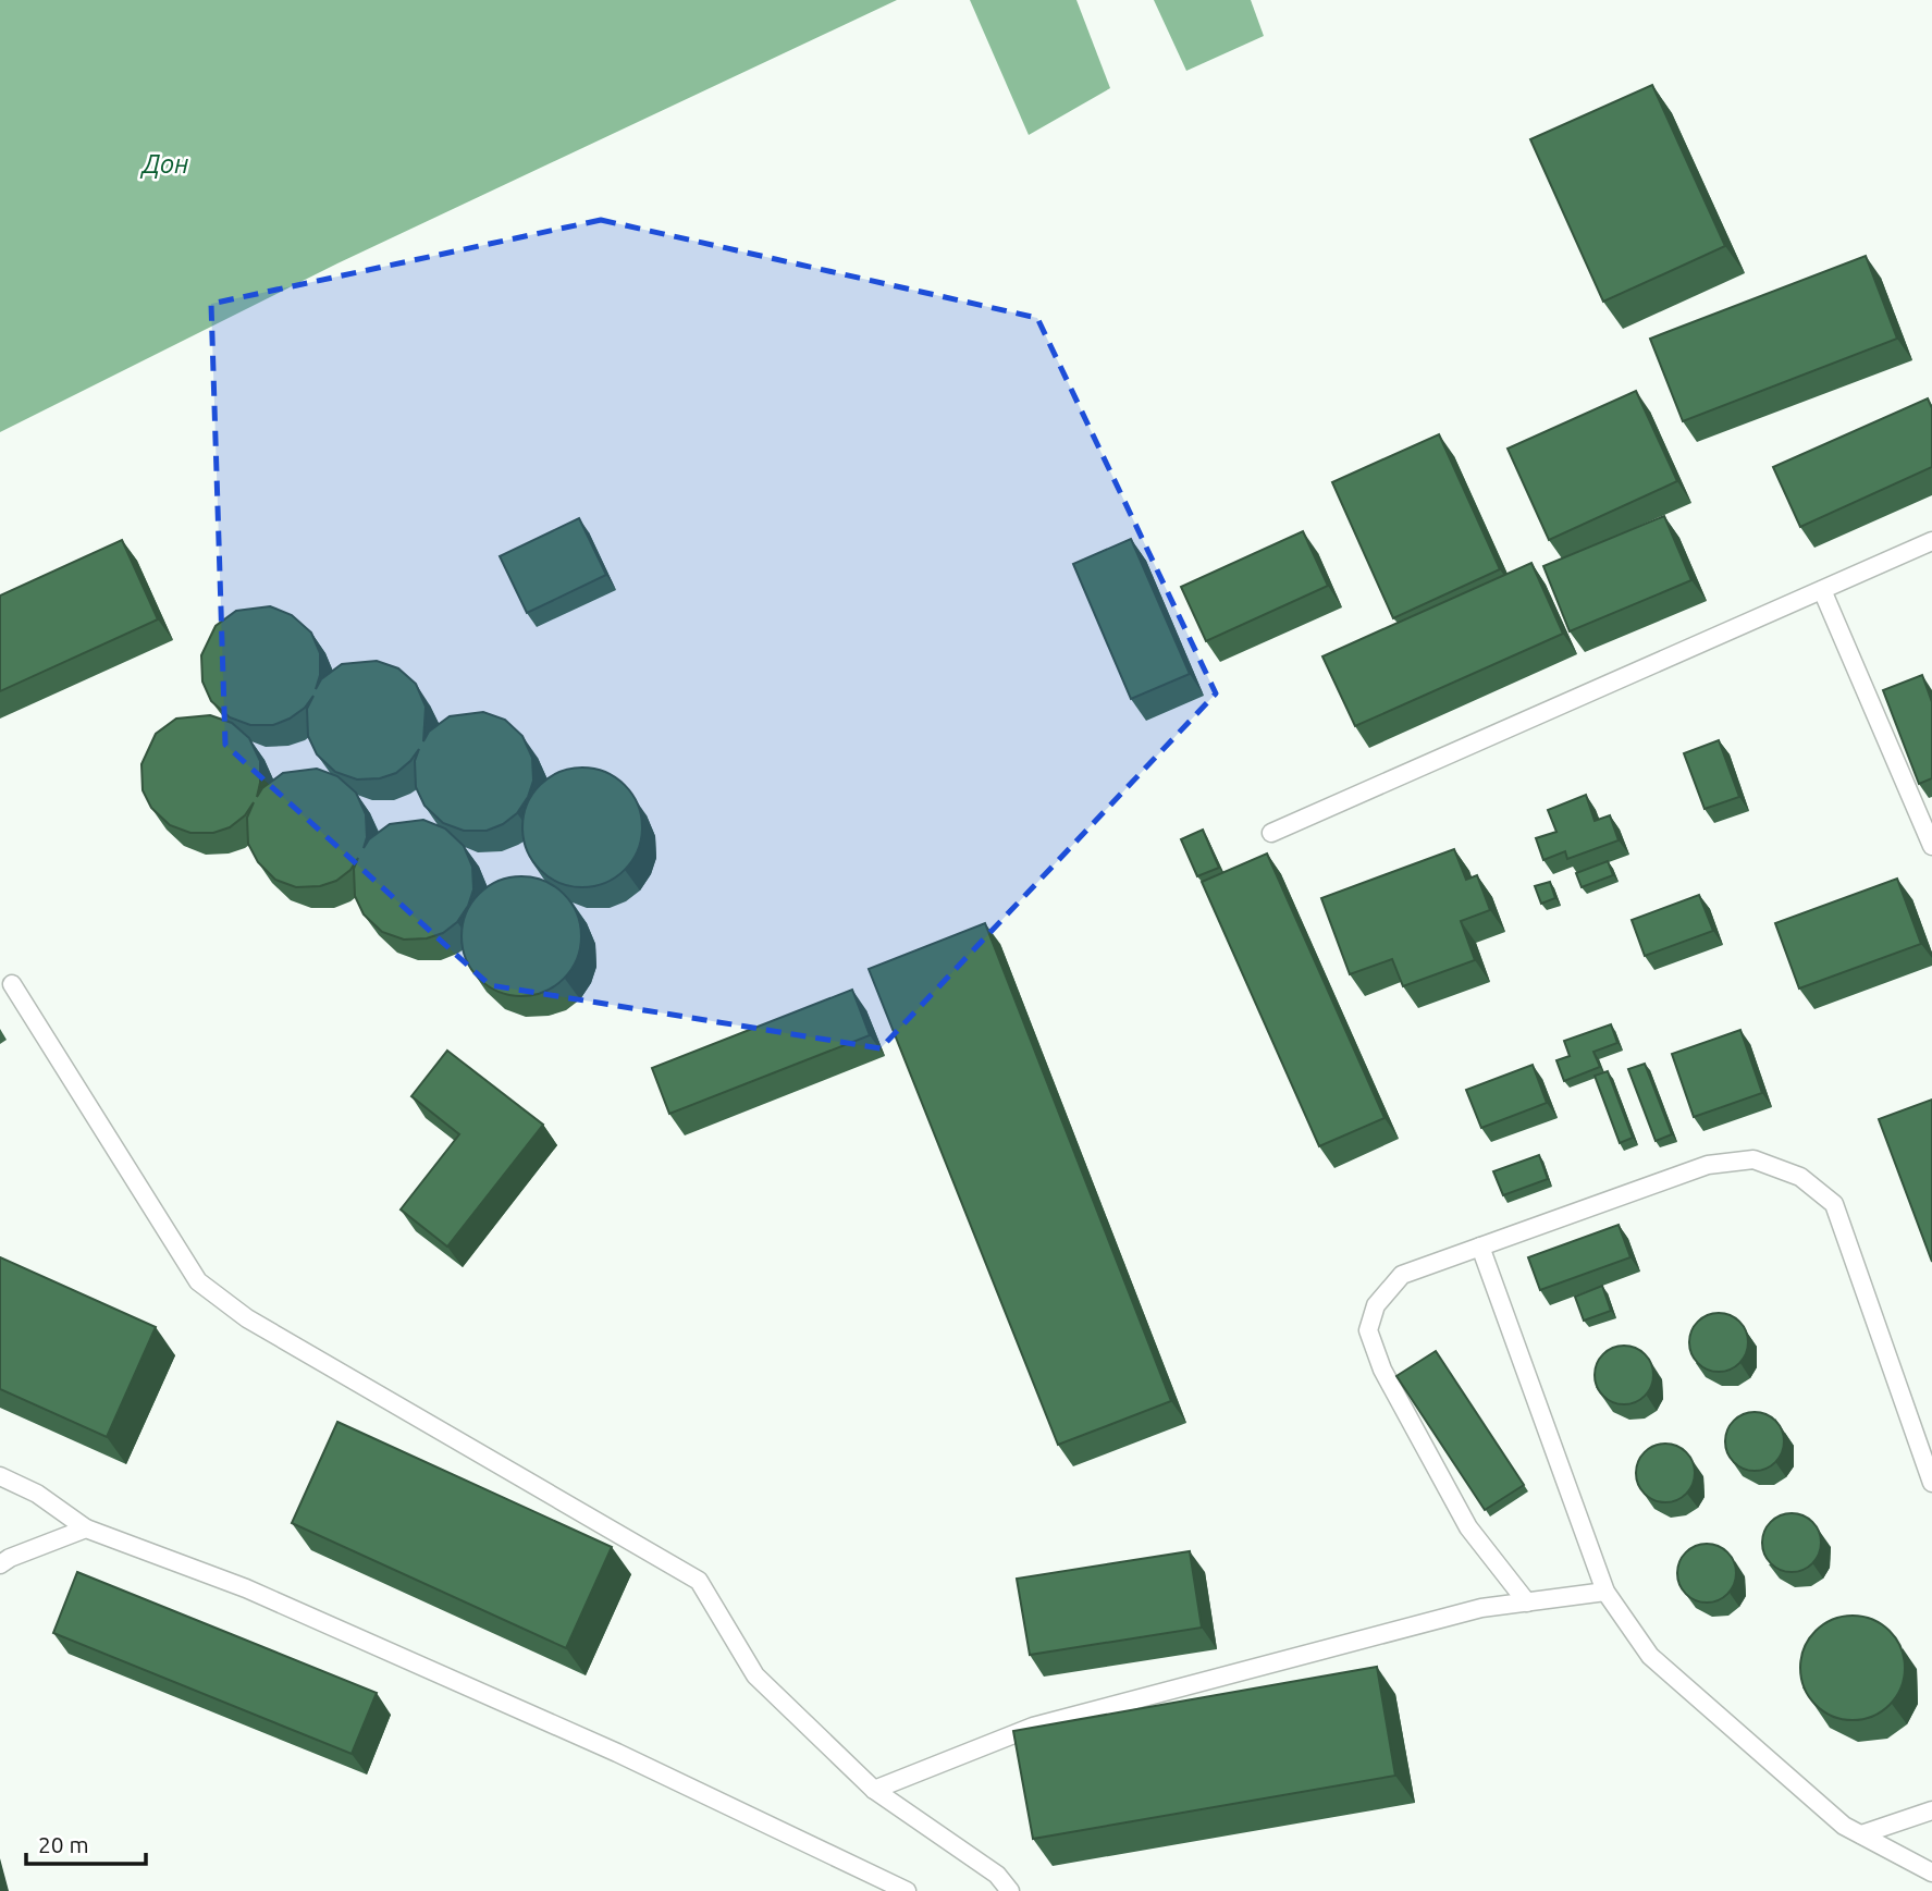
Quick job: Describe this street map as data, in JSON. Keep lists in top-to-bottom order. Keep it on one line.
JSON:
{"water":["Дон"],"scale_bar":"20 m"}
